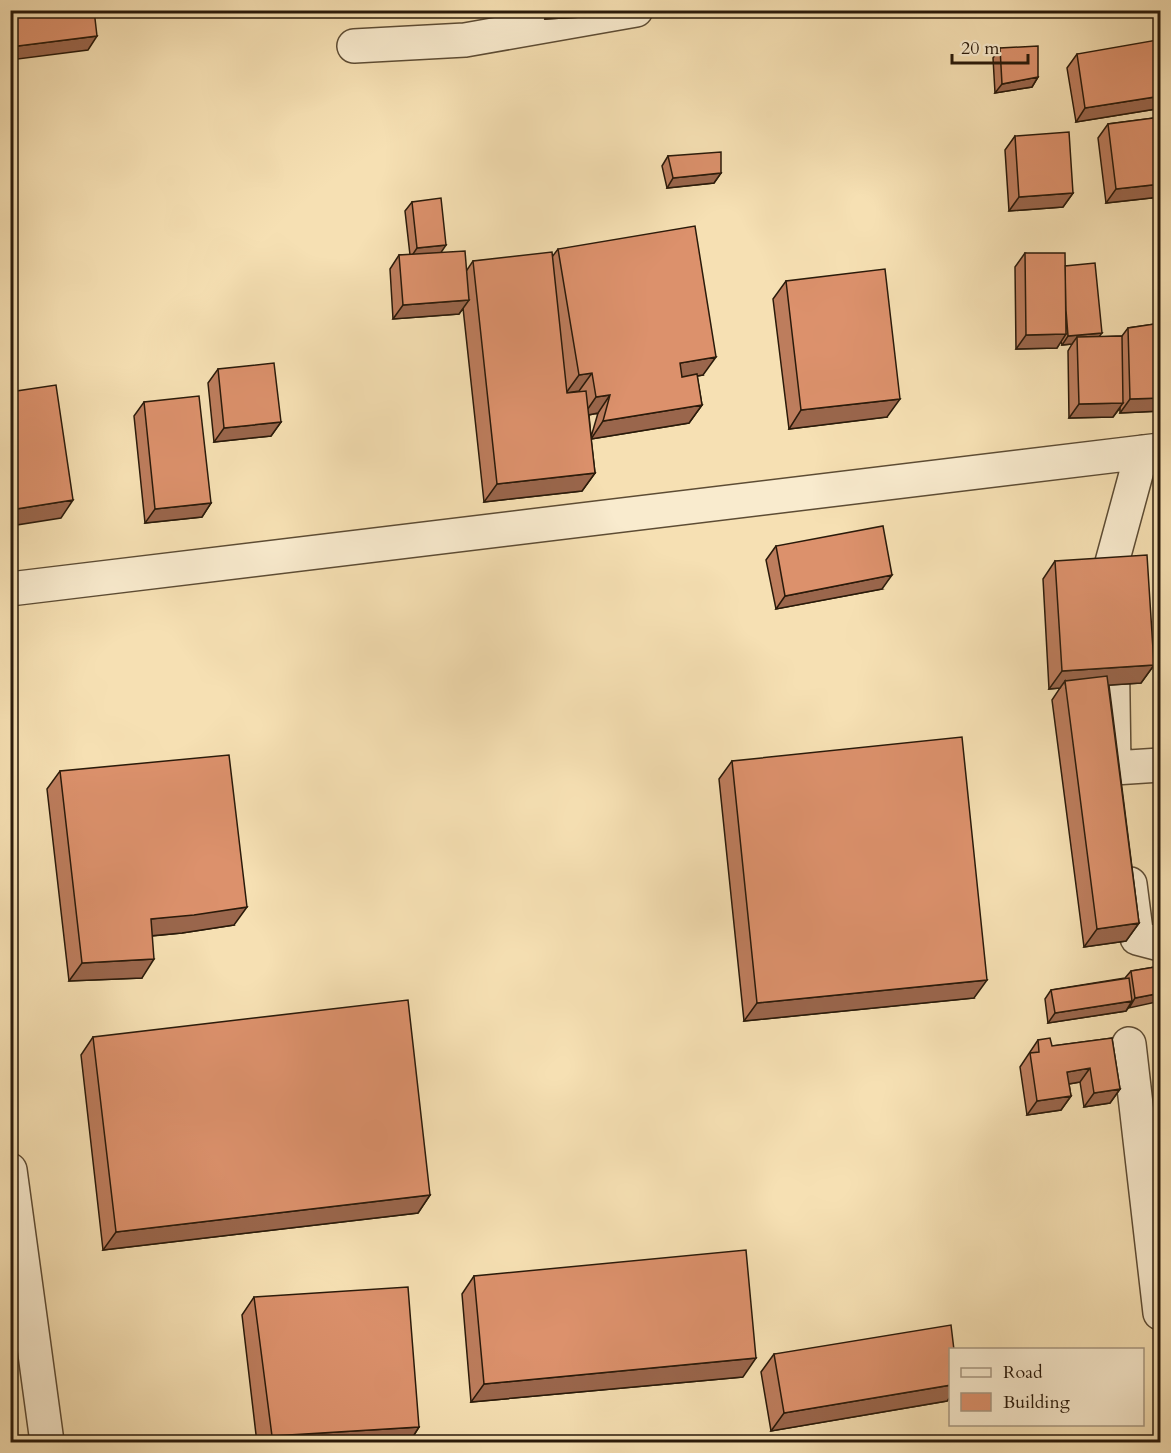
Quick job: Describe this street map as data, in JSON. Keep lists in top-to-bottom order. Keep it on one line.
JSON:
{"legend":["Road","Building"],"scale_bar":"20 m"}
